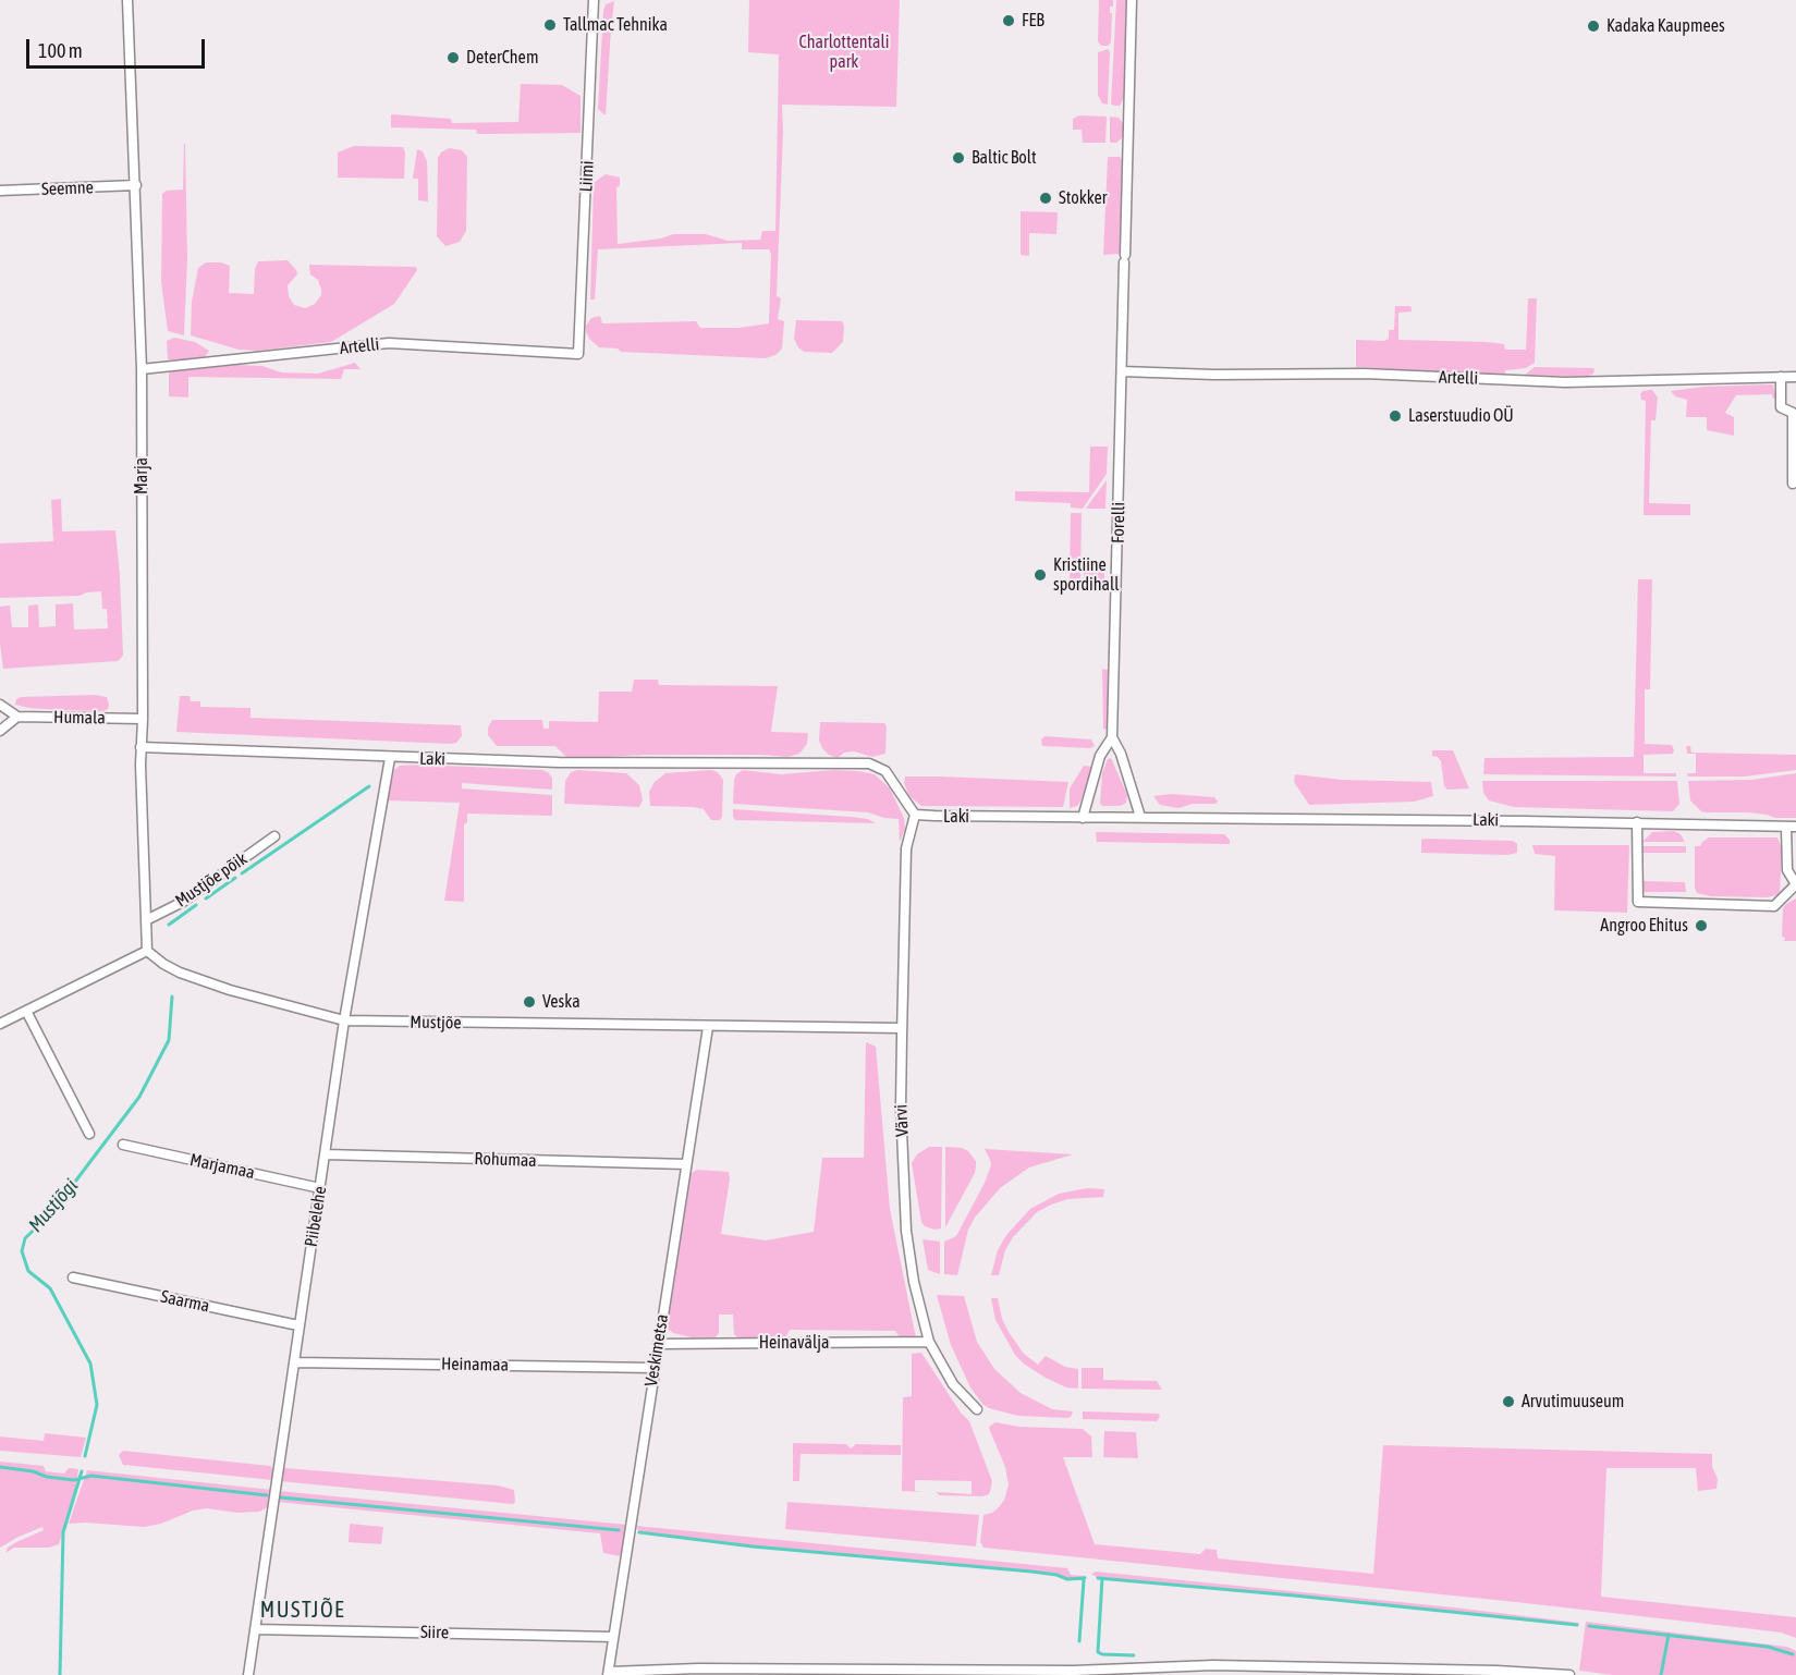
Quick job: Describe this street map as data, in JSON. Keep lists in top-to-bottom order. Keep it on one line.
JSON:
{"streets":{"street":["Liimi","Seemne","Artelli","Marja","Forelli","Humala","Laki","Mustjõe põik","Mustjõe","Värvi","Rohumaa","Marjamaa","Piibelehe","Saarma","Heinavälja","Veskimetsa","Heinamaa","Siire"]},"crossings":[["Liimi","Artelli"],["Seemne","Marja"],["Artelli","Marja"],["Artelli","Forelli"],["Marja","Humala"],["Marja","Laki"],["Marja","Mustjõe põik"],["Marja","Mustjõe"],["Forelli","Laki"],["Laki","Värvi"],["Laki","Piibelehe"],["Mustjõe","Värvi"],["Mustjõe","Piibelehe"],["Mustjõe","Veskimetsa"],["Värvi","Heinavälja"],["Rohumaa","Piibelehe"],["Rohumaa","Veskimetsa"],["Marjamaa","Piibelehe"],["Piibelehe","Saarma"],["Piibelehe","Heinamaa"],["Piibelehe","Siire"],["Heinavälja","Veskimetsa"],["Veskimetsa","Heinamaa"],["Veskimetsa","Siire"]],"districts":["MUSTJÕE"],"water":["Mustjõgi"],"parks":["Charlottentali park"],"places":["FEB","Tallmac Tehnika","Kadaka Kaupmees","DeterChem","Baltic Bolt","Stokker","Laserstuudio OÜ","Kristiine spordihall","Angroo Ehitus","Veska","Arvutimuuseum"],"scale_bar":"100 m"}
